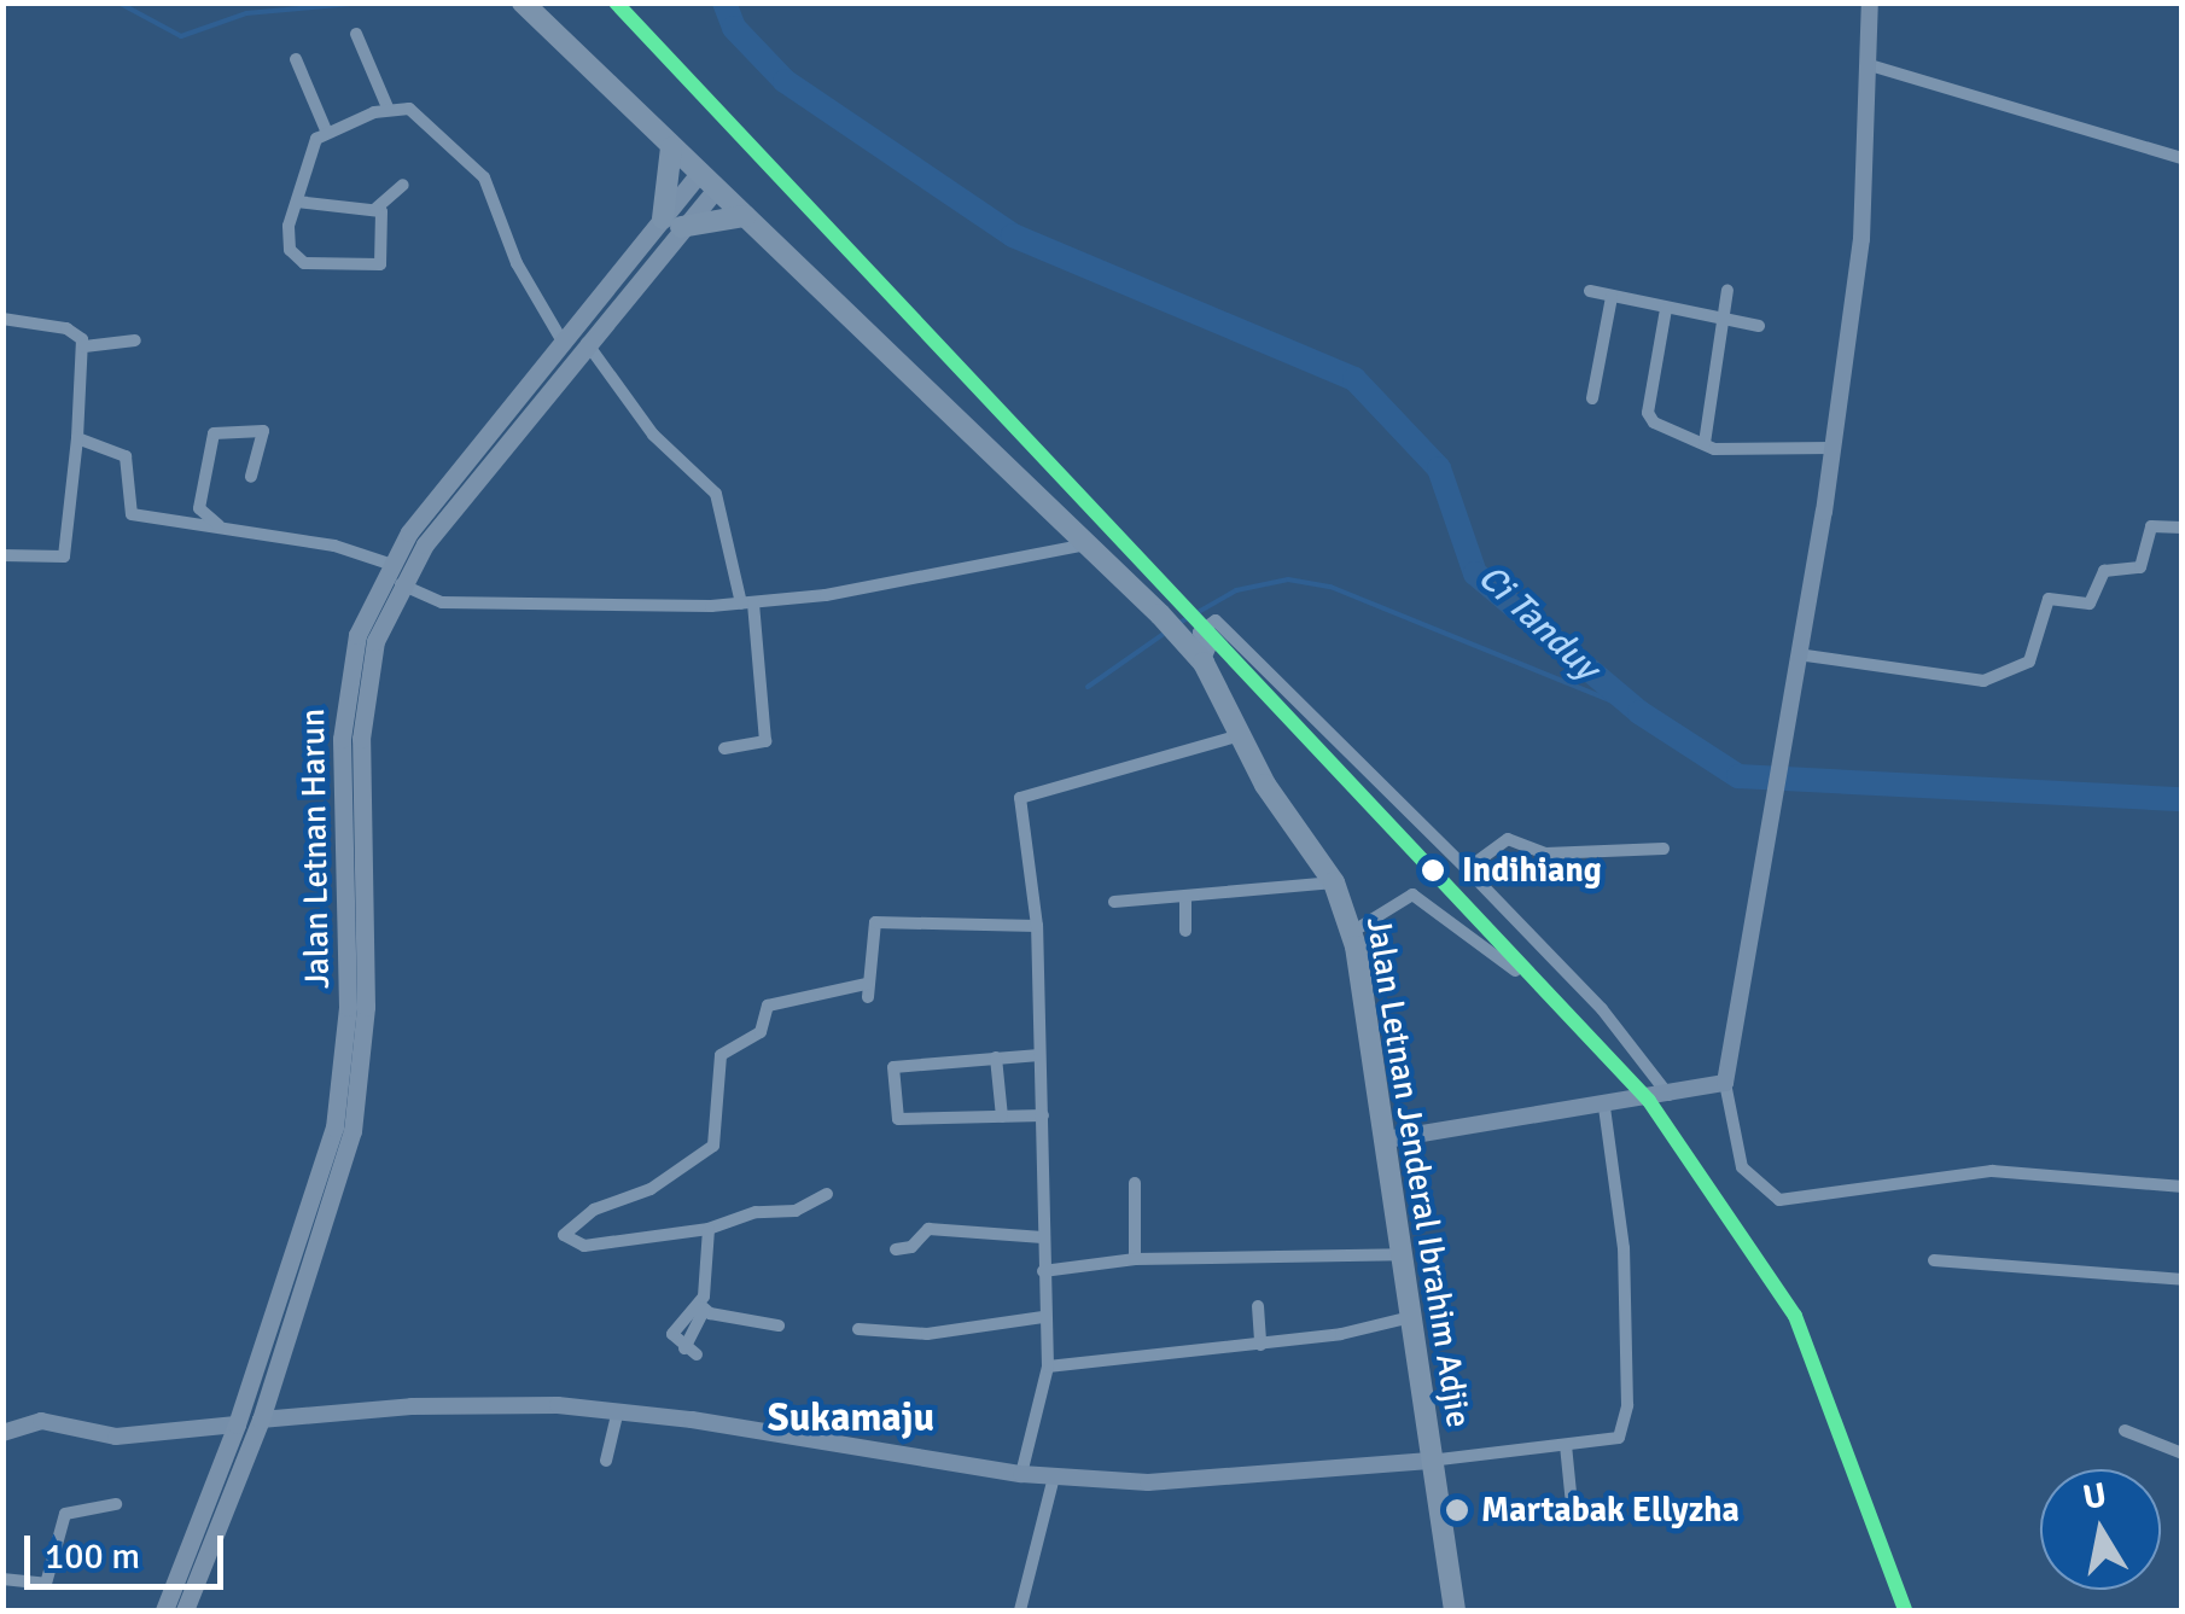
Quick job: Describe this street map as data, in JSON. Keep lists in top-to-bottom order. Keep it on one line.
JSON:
{"streets":{"highway":["Jalan Letnan Jenderal Ibrahim Adjie"],"main road":["Jalan Letnan Harun"]},"crossings":[["Jalan Letnan Harun","Jalan Letnan Jenderal Ibrahim Adjie"]],"districts":["Sukamaju"],"water":["Ci Tanduy"],"places":["Indihiang","Martabak Ellyzha"],"scale_bar":"100 m","north":"top"}
